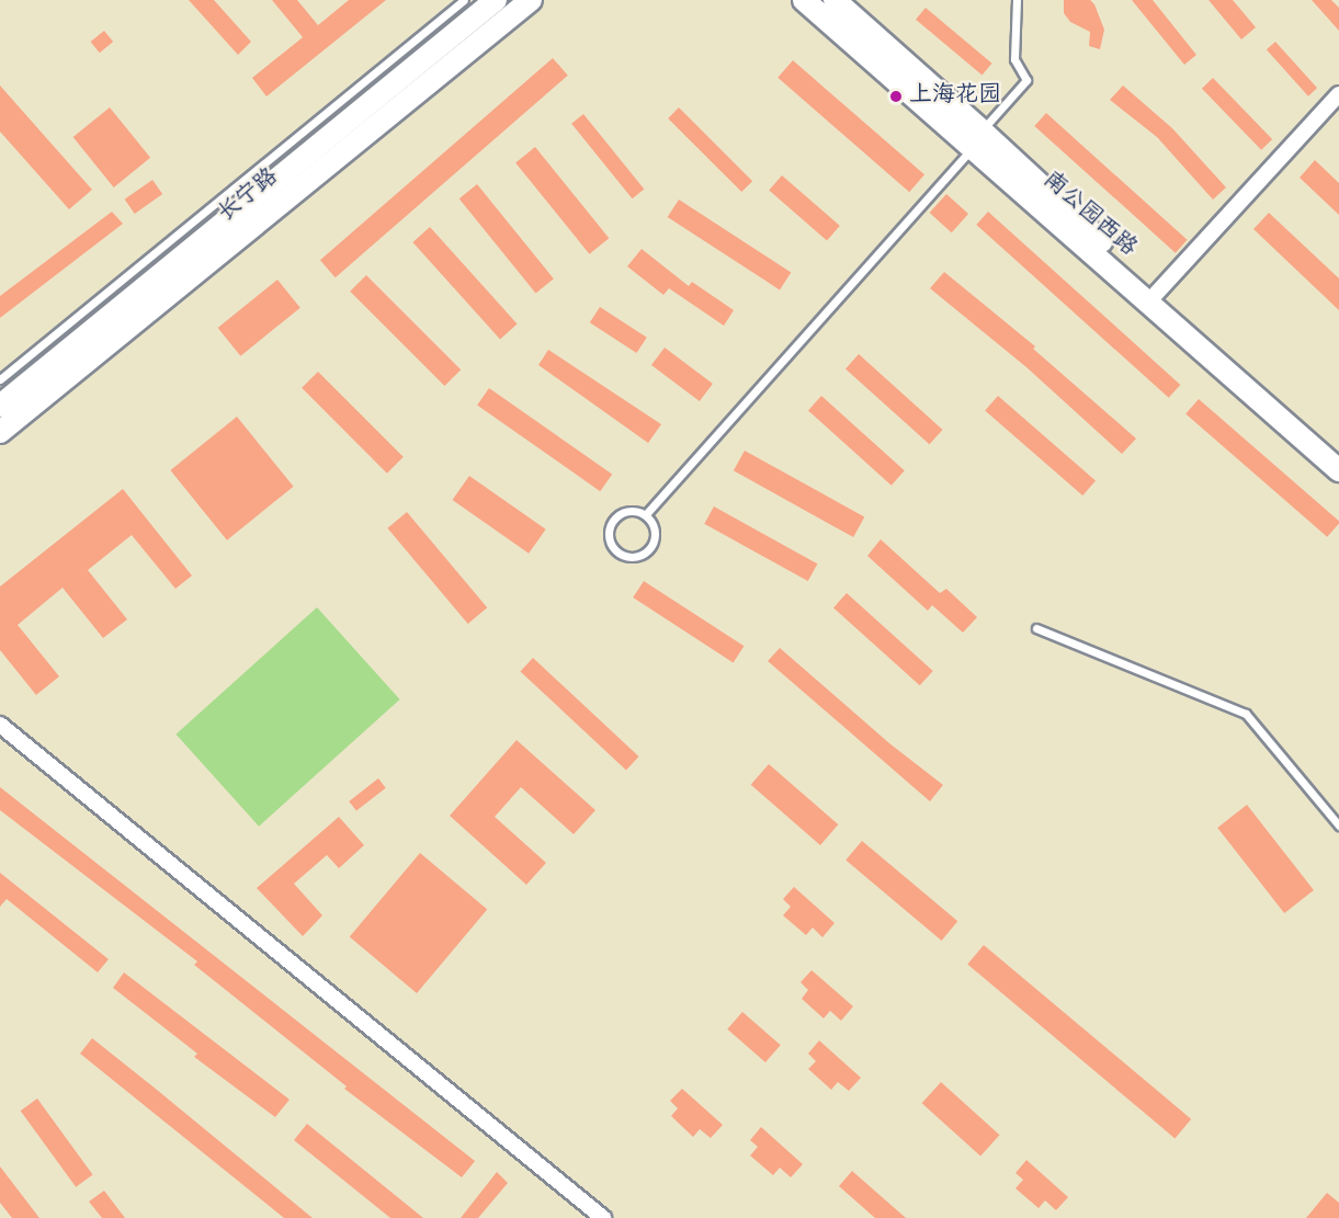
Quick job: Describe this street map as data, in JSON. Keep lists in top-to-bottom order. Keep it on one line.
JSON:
{"streets":{"main road":["长宁路","南公园西路"]},"places":["上海花园"]}
